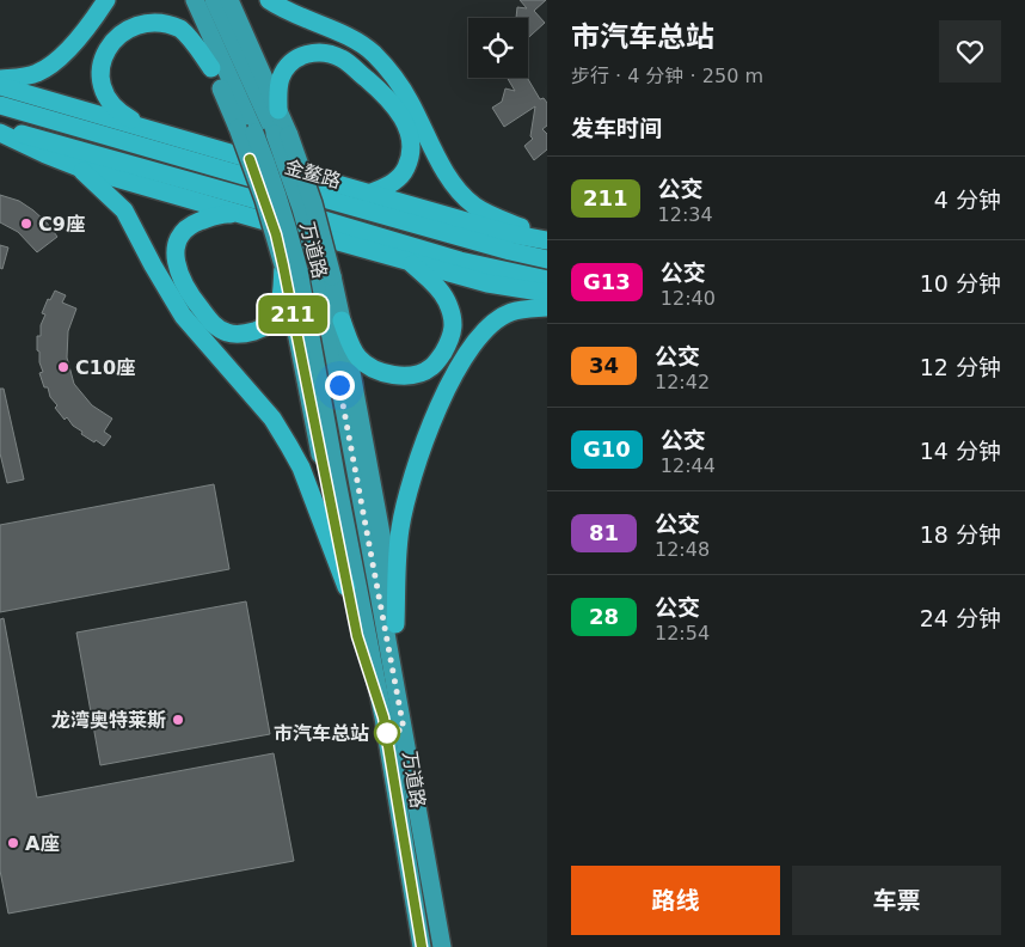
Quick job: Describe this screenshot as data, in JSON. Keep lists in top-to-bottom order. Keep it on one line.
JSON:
{"streets":{"highway":["金鳌路"],"main road":["万道路"]},"places":["C9座","C10座","龙湾奥特莱斯","市汽车总站","A座"],"lines":["bus line 211"],"page":{"on_map":"211","heading":[["市汽车总站","步行 · 4 分钟 · 250 m"],"发车时间"],"list":[{"mark":"211","name":"公交","note":"12:34","value":"4 分钟"},{"mark":"G13","name":"公交","note":"12:40","value":"10 分钟"},{"mark":"34","name":"公交","note":"12:42","value":"12 分钟"},{"mark":"G10","name":"公交","note":"12:44","value":"14 分钟"},{"mark":"81","name":"公交","note":"12:48","value":"18 分钟"},{"mark":"28","name":"公交","note":"12:54","value":"24 分钟"}],"buttons":["路线","车票"]}}
